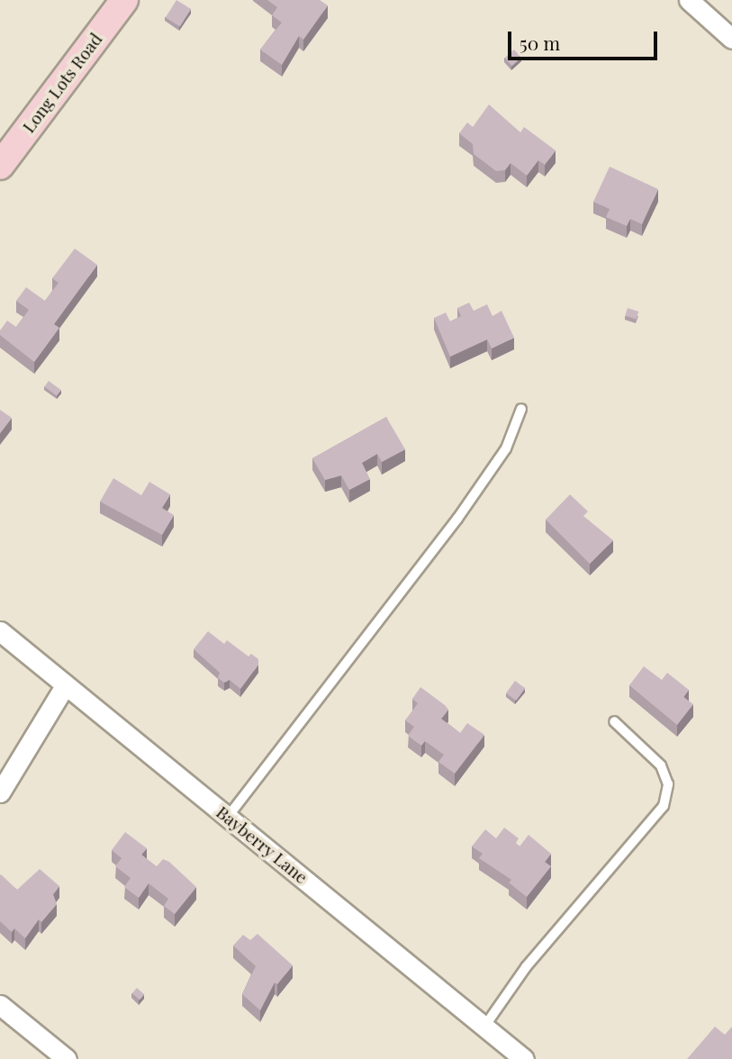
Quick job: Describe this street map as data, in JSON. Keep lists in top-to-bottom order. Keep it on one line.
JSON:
{"streets":{"main road":["Long Lots Road"],"street":["Bayberry Lane"]},"scale_bar":"50 m"}
